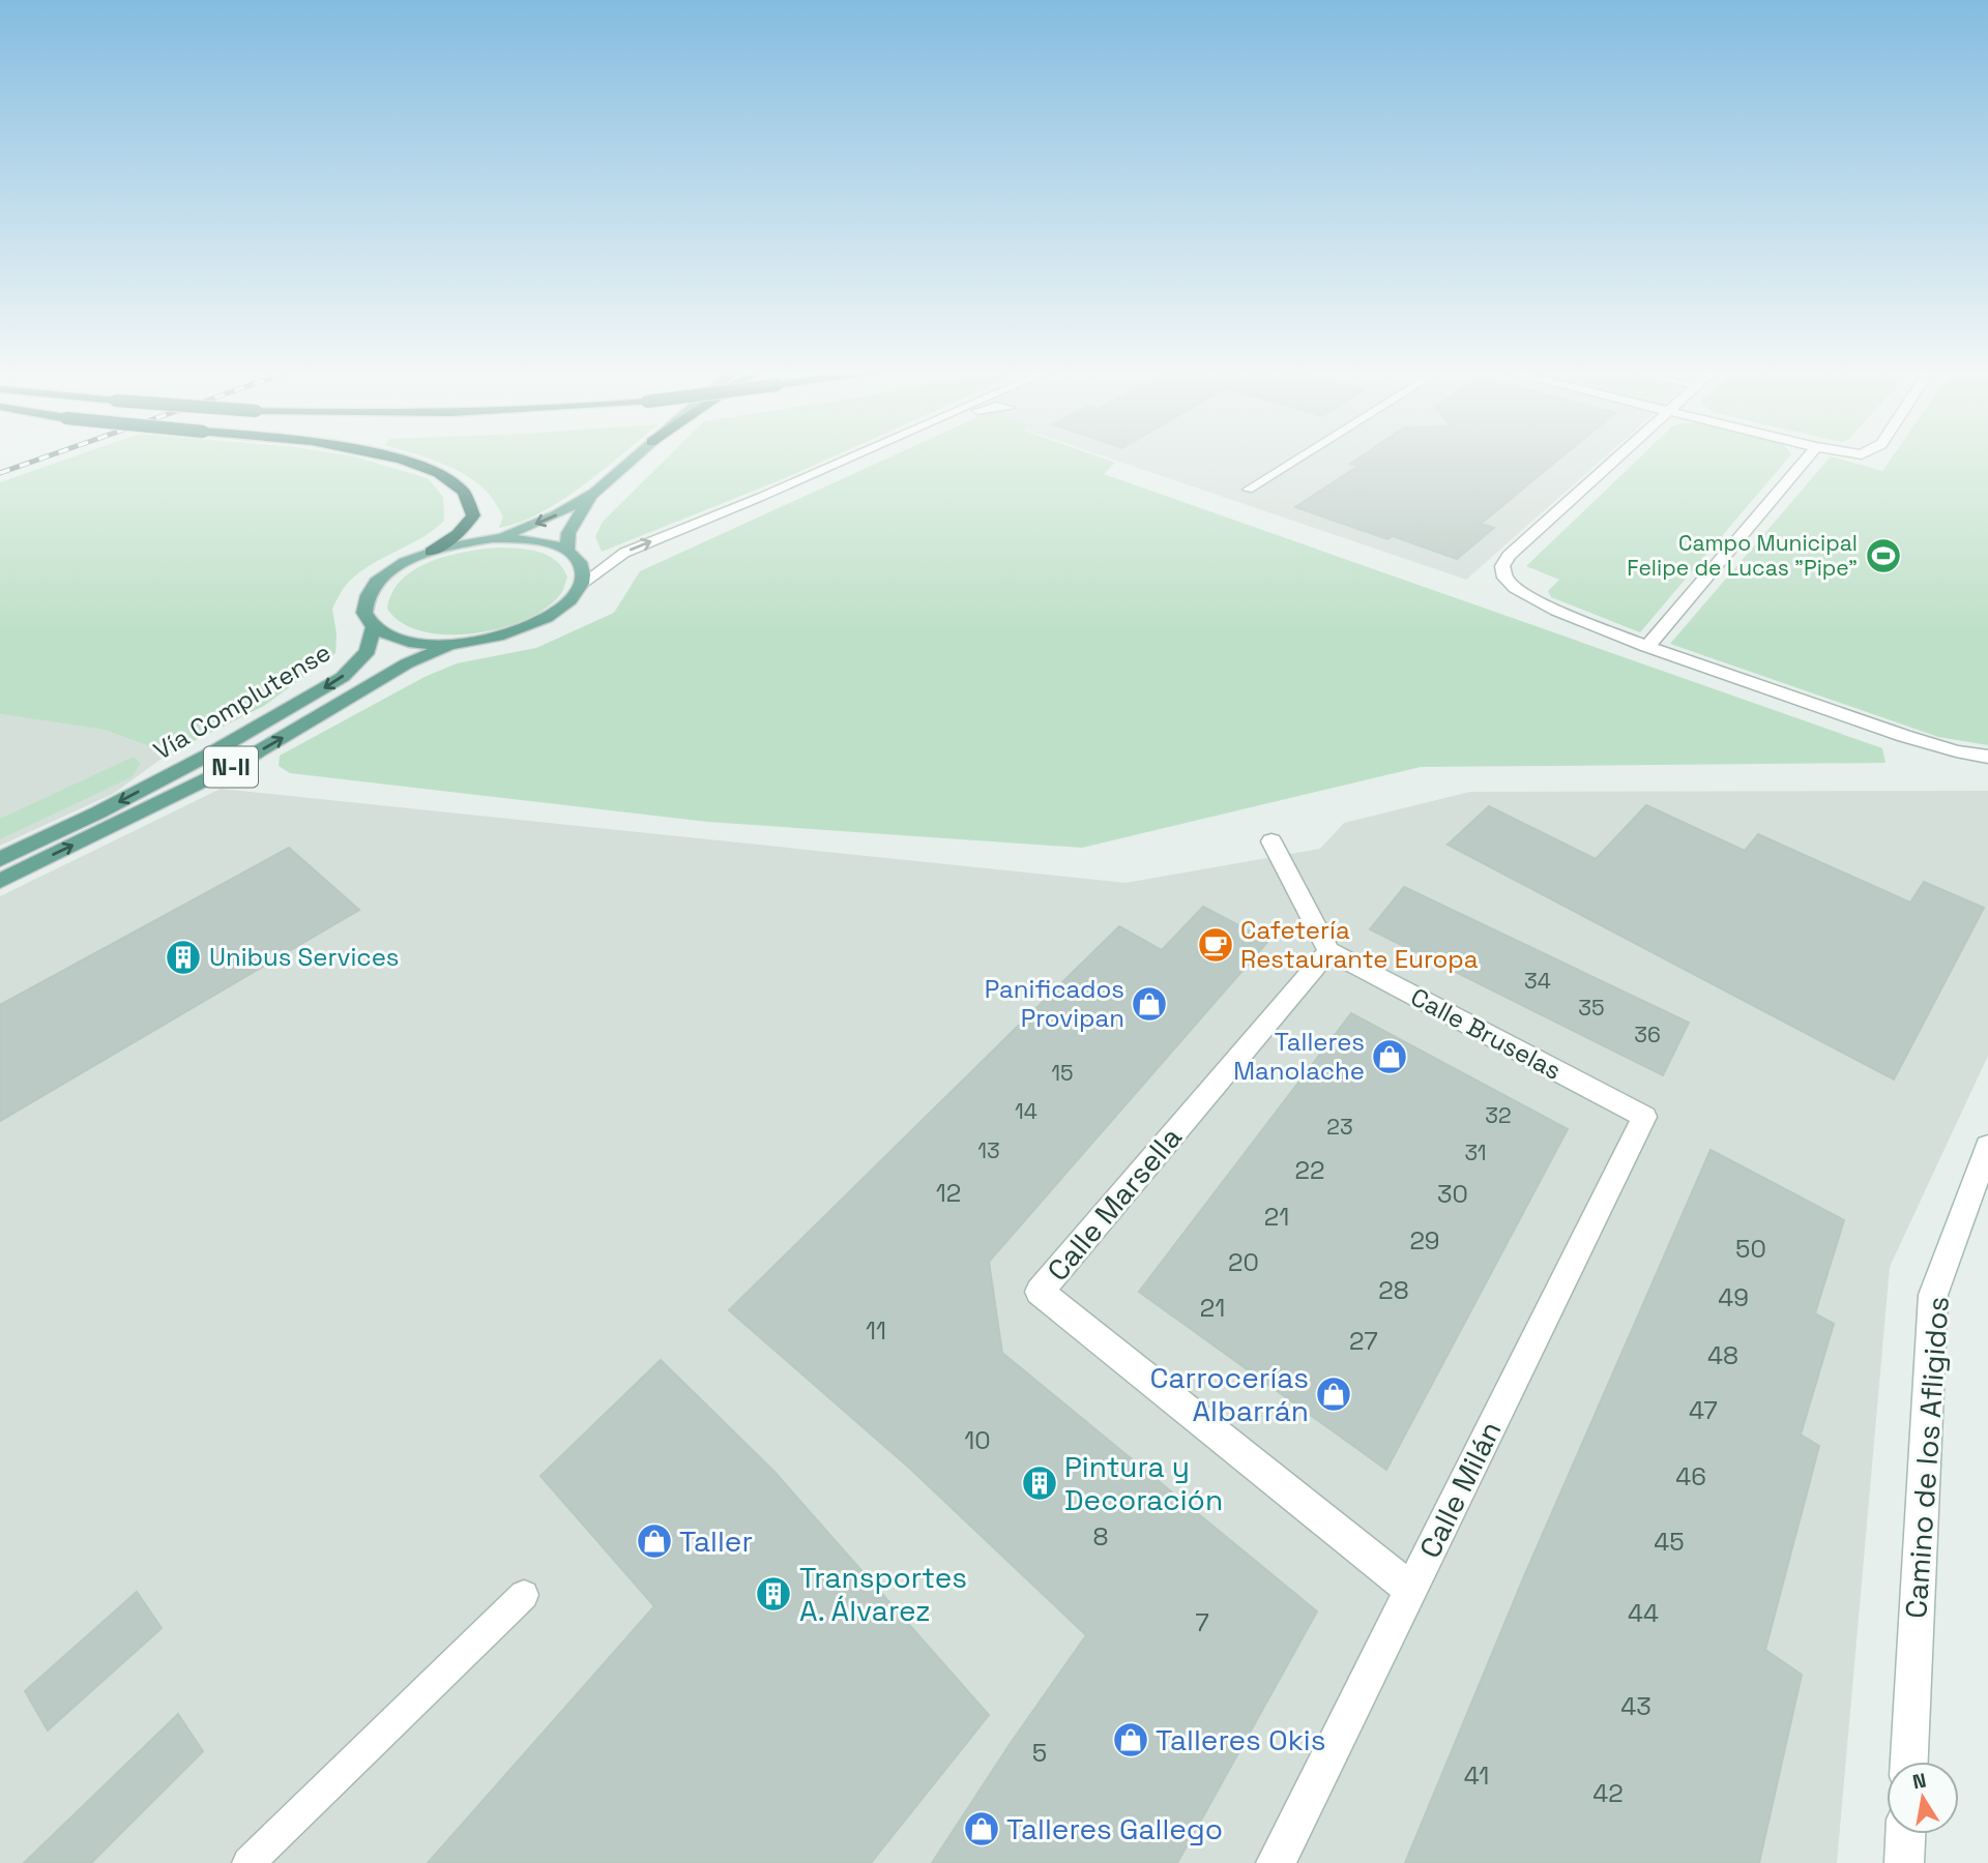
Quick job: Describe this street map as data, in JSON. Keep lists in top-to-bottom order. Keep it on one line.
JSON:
{"streets":{"main road":["Vía Complutense","N-II"],"street":["Calle Bruselas","Calle Marsella","Camino de los Afligidos","Calle Milán"]},"crossings":[["Calle Bruselas","Calle Marsella"],["Calle Bruselas","Calle Milán"],["Calle Marsella","Calle Milán"]],"places":{"sports":["Campo Municipal Felipe de Lucas \"Pipe\""],"cafe":["Cafetería Restaurante Europa"],"building":["Unibus Services","Pintura y Decoración","Transportes A. Álvarez"],"shop":["Panificados Provipan","Talleres Manolache","Carrocerías Albarrán","Taller","Talleres Okis","Talleres Gallego"]},"house_numbers":["34","35","36","15","14","32","23","13","31","22","12","30","21","29","50","20","28","49","21","11","27","48","47","10","46","8","45","44","7","43","5","41","42"],"north":"top"}
